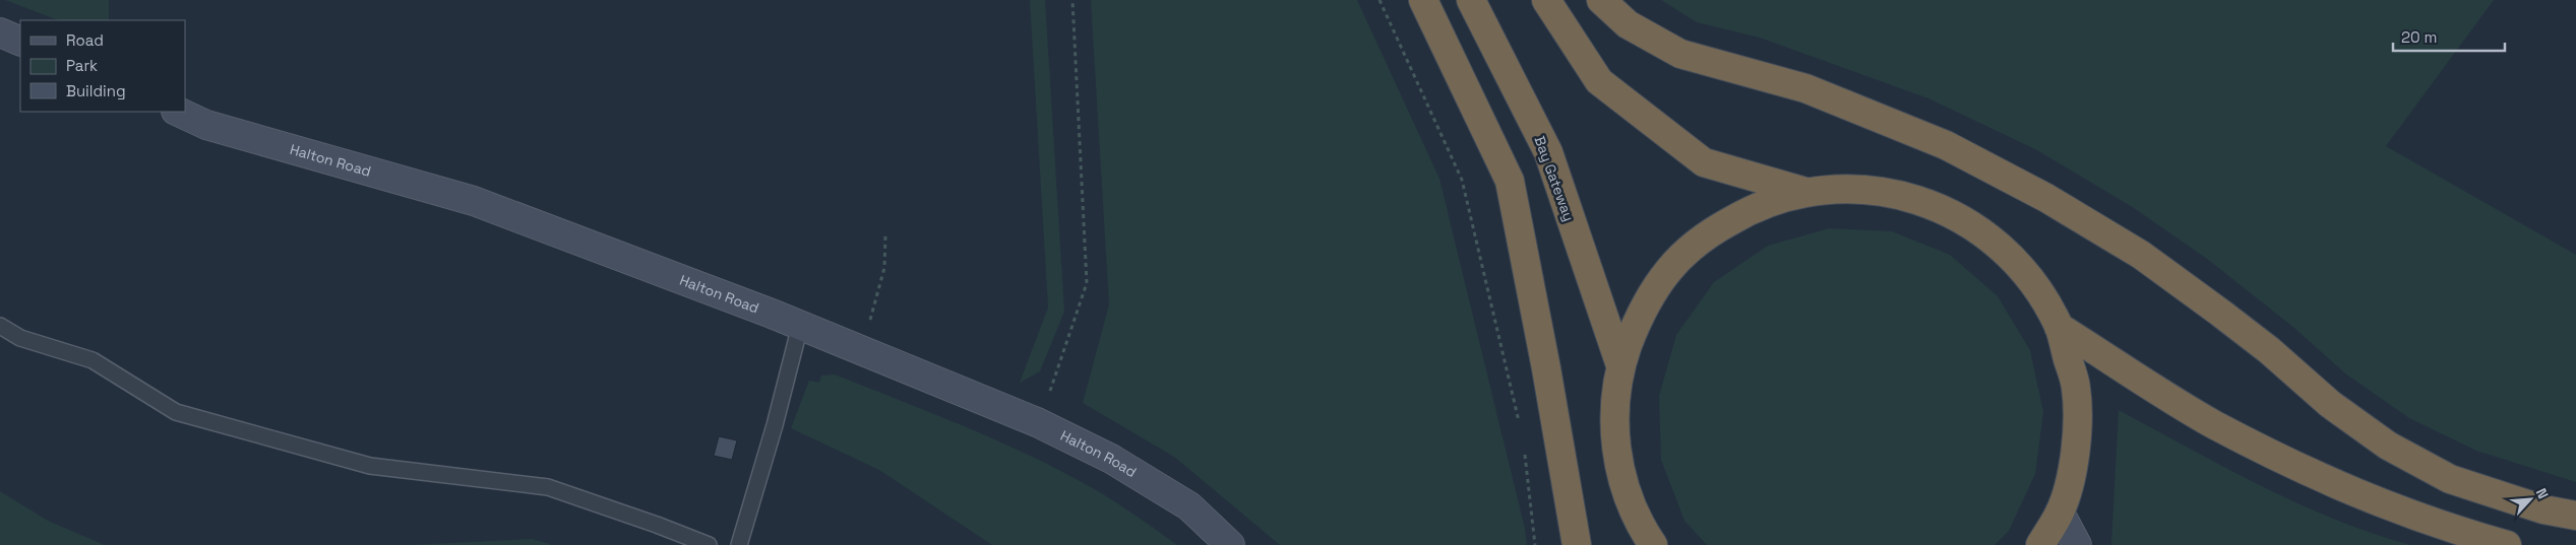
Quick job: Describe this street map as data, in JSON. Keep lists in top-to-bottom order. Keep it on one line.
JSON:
{"streets":{"highway":["Bay Gateway"],"street":["Halton Road"]},"legend":["Road","Park","Building"],"scale_bar":"20 m","north":"top right"}
